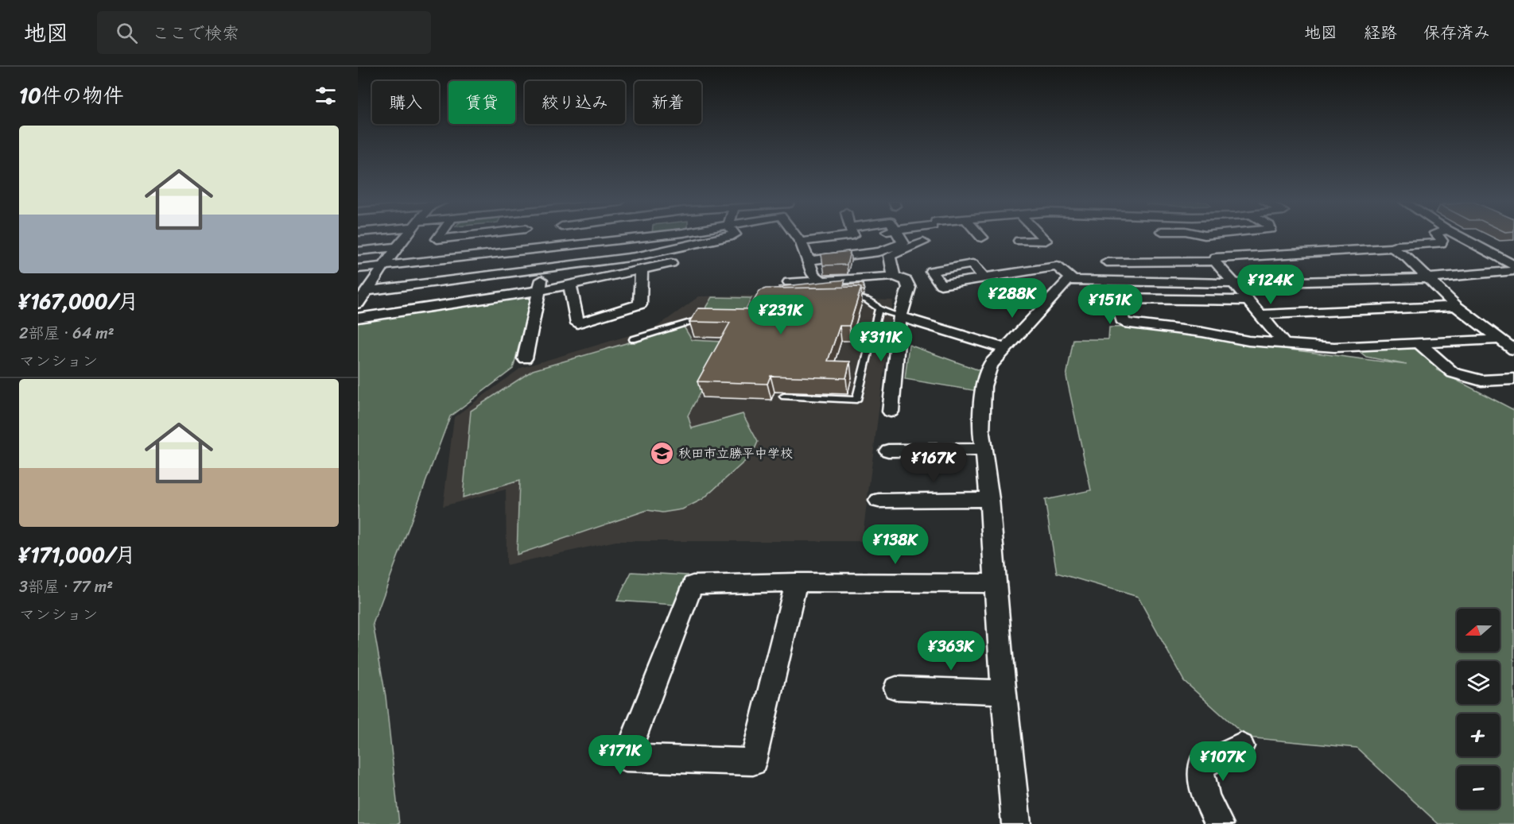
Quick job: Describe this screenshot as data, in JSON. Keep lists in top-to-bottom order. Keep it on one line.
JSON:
{"places":{"school or university":["秋田市立勝平中学校"]},"north":"left","page":{"header":"地図","search":"ここで検索","nav":["地図","経路","保存済み"],"heading":"10件の物件","chip":["購入","賃貸","絞り込み","新着"],"list":[{"name":"¥167,000/月","note":"2部屋 · 64 m² · マンション"},{"name":"¥171,000/月","note":"3部屋 · 77 m² · マンション"}],"price":["¥124K","¥288K","¥151K","¥231K","¥311K","¥167K","¥138K","¥363K","¥171K","¥107K"],"map_buttons":["+","−"]}}
